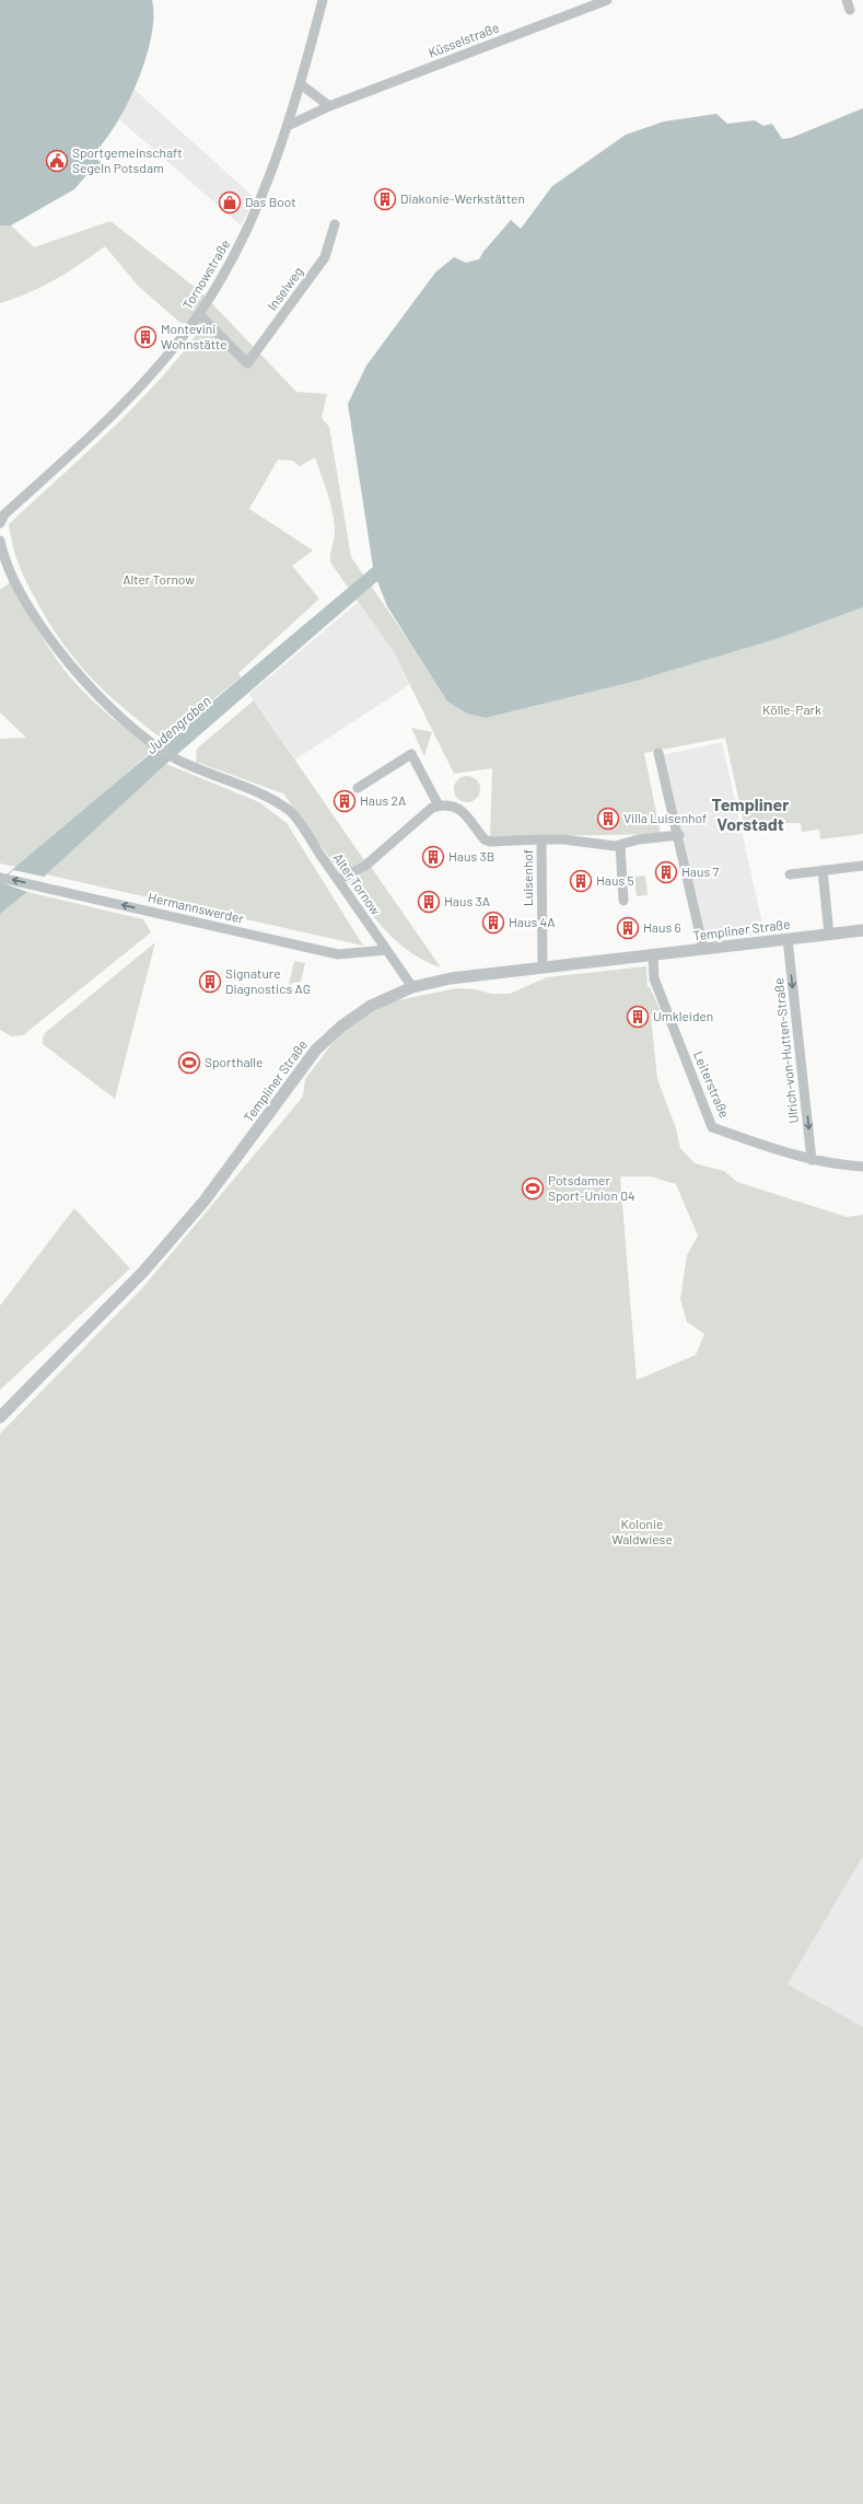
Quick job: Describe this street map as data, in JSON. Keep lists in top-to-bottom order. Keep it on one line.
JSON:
{"streets":{"street":["Küsselstraße","Tornowstraße","Inselweg","Luisenhof","Alter Tornow","Hermannswerder","Templiner Straße","Ulrich-von-Hutten-Straße","Leiterstraße"]},"crossings":[["Küsselstraße","Tornowstraße"],["Tornowstraße","Inselweg"],["Luisenhof","Templiner Straße"],["Alter Tornow","Hermannswerder"],["Alter Tornow","Templiner Straße"],["Templiner Straße","Ulrich-von-Hutten-Straße"],["Templiner Straße","Leiterstraße"],["Ulrich-von-Hutten-Straße","Leiterstraße"]],"one_way":["Hermannswerder","Ulrich-von-Hutten-Straße"],"districts":["Templiner Vorstadt"],"water":["Judengraben"],"parks":["Alter Tornow","Kölle-Park","Kolonie Waldwiese"],"places":{"public building":["Sportgemeinschaft Segeln Potsdam"],"building":["Diakonie-Werkstätten","Montevini Wohnstätte","Haus 2A","Villa Luisenhof","Haus 3B","Haus 7","Haus 5","Haus 3A","Haus 4A","Haus 6","Signature Diagnostics AG","Umkleiden"],"shop":["Das Boot"],"sports":["Sporthalle","Potsdamer Sport-Union 04"]}}
